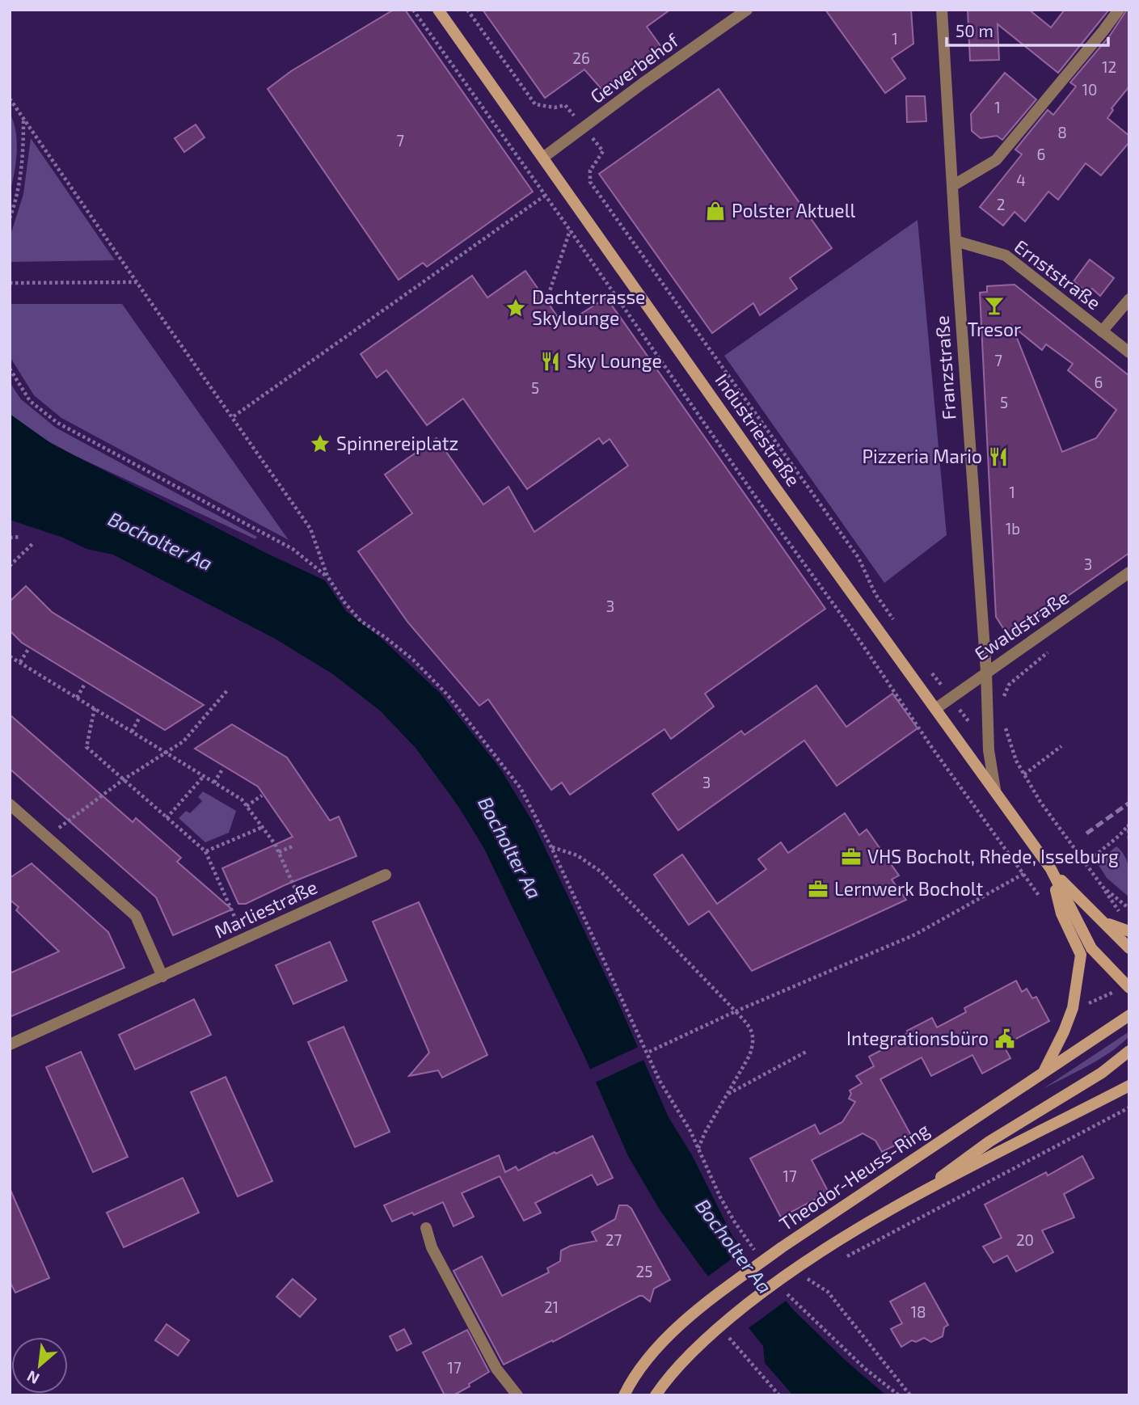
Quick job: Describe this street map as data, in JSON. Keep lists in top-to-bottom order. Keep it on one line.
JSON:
{"streets":{"street":["Gewerbehof","Ernststraße","Franzstraße","Industriestraße","Ewaldstraße","Marliestraße","Theodor-Heuss-Ring"]},"crossings":[["Gewerbehof","Industriestraße"],["Ernststraße","Franzstraße"],["Franzstraße","Industriestraße"],["Franzstraße","Ewaldstraße"],["Industriestraße","Ewaldstraße"]],"water":["Bocholter Aa"],"places":{"shop":["Polster Aktuell"],"bar":["Tresor"],"place":["Dachterrasse Skylounge","Spinnereiplatz"],"restaurant":["Sky Lounge","Pizzeria Mario"],"office":["VHS Bocholt, Rhede, Isselburg","Lernwerk Bocholt"],"public building":["Integrationsbüro"]},"house_numbers":["1","26","12","10","1","8","7","6","4","2","7","6","5","5","1","1b","3","3","3","17","27","20","25","21","18","17"],"scale_bar":"50 m","north":"bottom left"}
